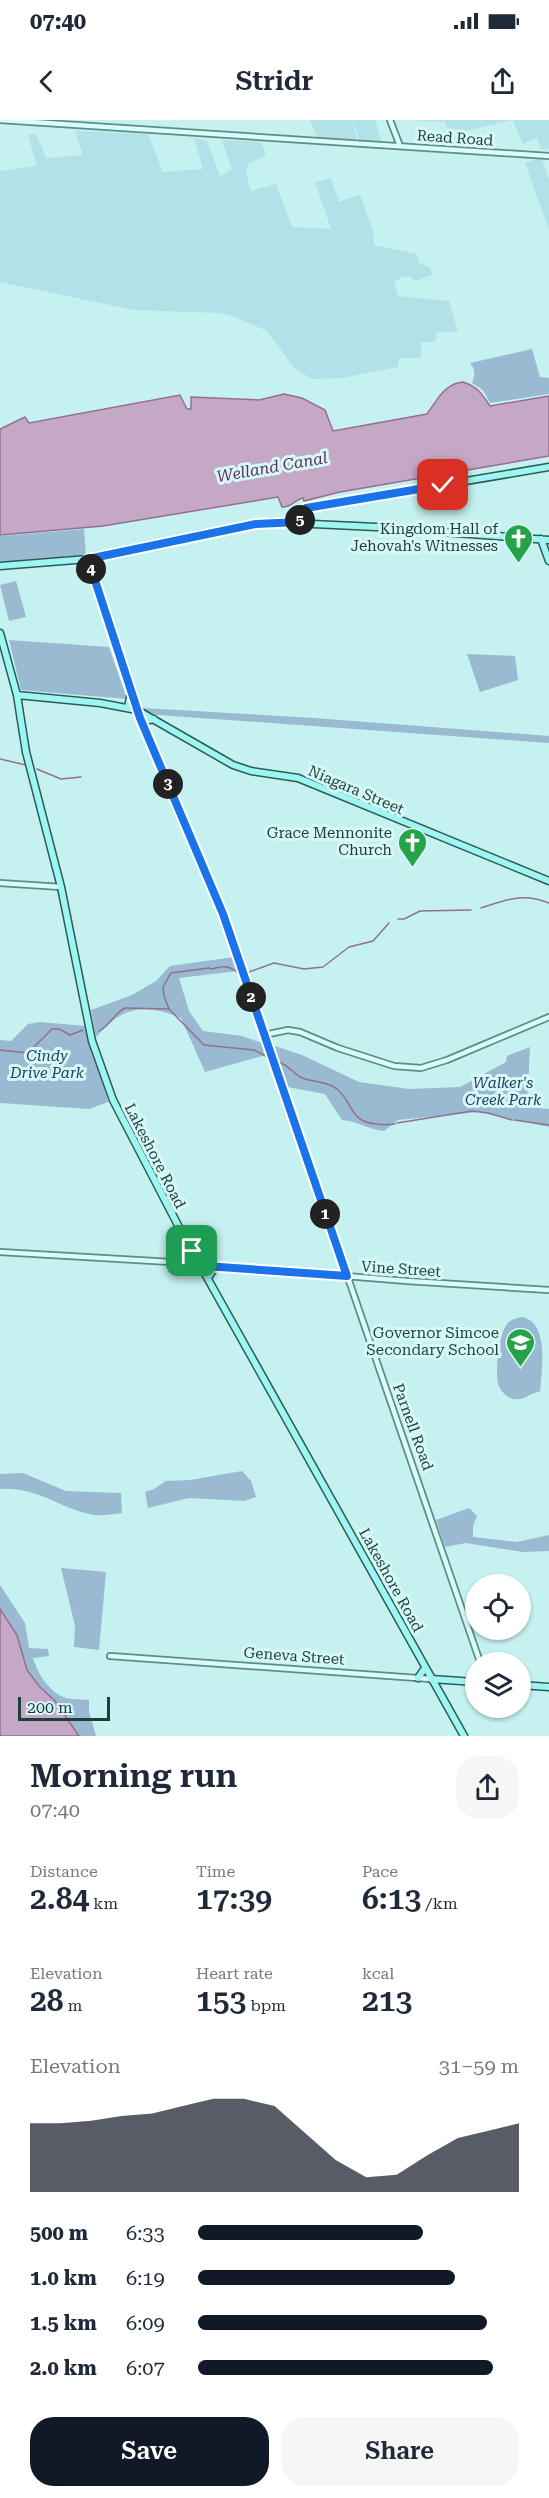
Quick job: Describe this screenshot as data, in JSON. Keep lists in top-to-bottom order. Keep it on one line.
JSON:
{"streets":{"main road":["Niagara Street","Lakeshore Road","Geneva Street"],"street":["Read Road","Vine Street","Parnell Road"]},"crossings":[["Niagara Street","Lakeshore Road"],["Niagara Street","Parnell Road"],["Lakeshore Road","Vine Street"],["Lakeshore Road","Geneva Street"],["Vine Street","Parnell Road"]],"water":["Welland Canal"],"parks":["Cindy Drive Park","Walker's Creek Park"],"places":{"church":["Kingdom Hall of Jehovah's Witnesses","Grace Mennonite Church"],"school or university":["Governor Simcoe Secondary School"]},"scale_bar":"200 m","page":{"status":"07:40","header":"Stridr","pins":["5","4","3","2","1"],"scale":"200 m","heading":["Morning run","07:40"],"stats":[["Distance","2.84 km"],["Time","17:39"],["Pace","6:13 /km"],["Elevation","28 m"],["Heart rate","153 bpm"],["kcal","213"]],"chart":["Elevation","31–59 m"],"list":[{"name":"500 m","note":"6:33"},{"name":"1.0 km","note":"6:19"},{"name":"1.5 km","note":"6:09"},{"name":"2.0 km","note":"6:07"}],"buttons":["Save","Share"]}}
